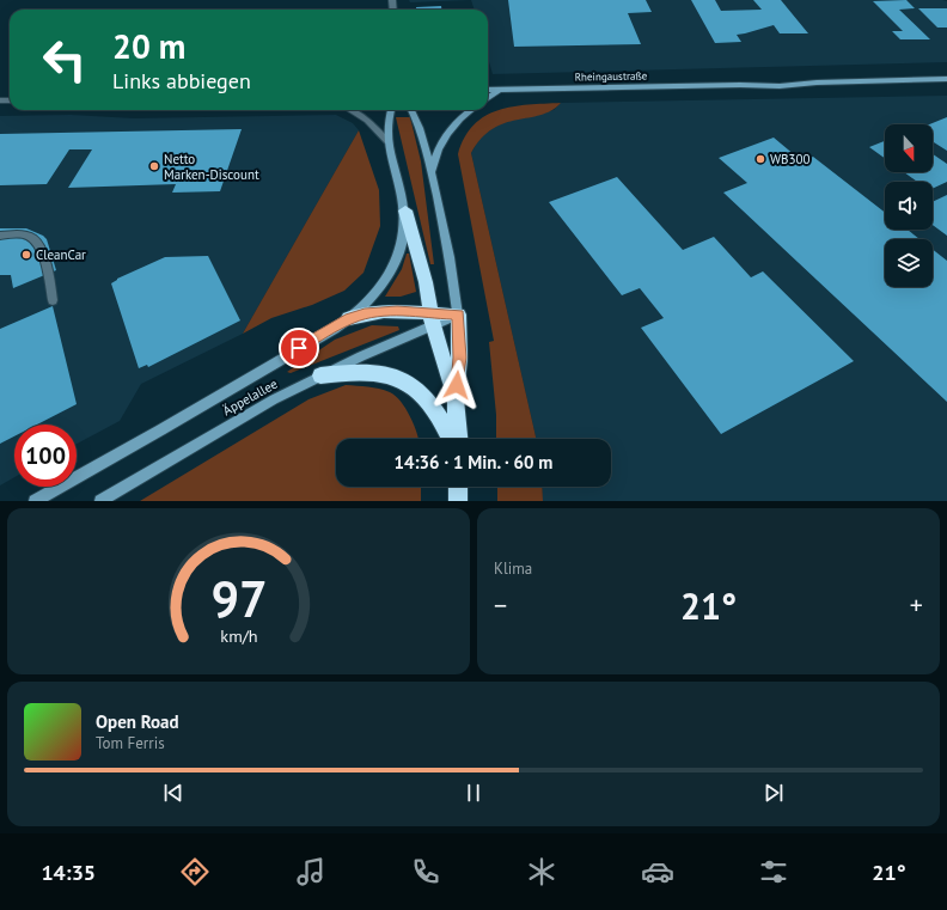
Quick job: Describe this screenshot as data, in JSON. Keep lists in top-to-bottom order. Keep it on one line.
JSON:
{"streets":{"main road":["Rheingaustraße","Äppelallee"]},"places":["WB300","Netto Marken-Discount","CleanCar"],"north":"bottom","page":{"turn":["20 m","Links abbiegen"],"limit":"100","trip":"14:36 · 1 Min. · 60 m","tile":"Klima","heat":["−","21°","+"],"song":["Open Road","Tom Ferris"],"tabs":["14:35","21°"],"gauge":["97","km/h"]}}
